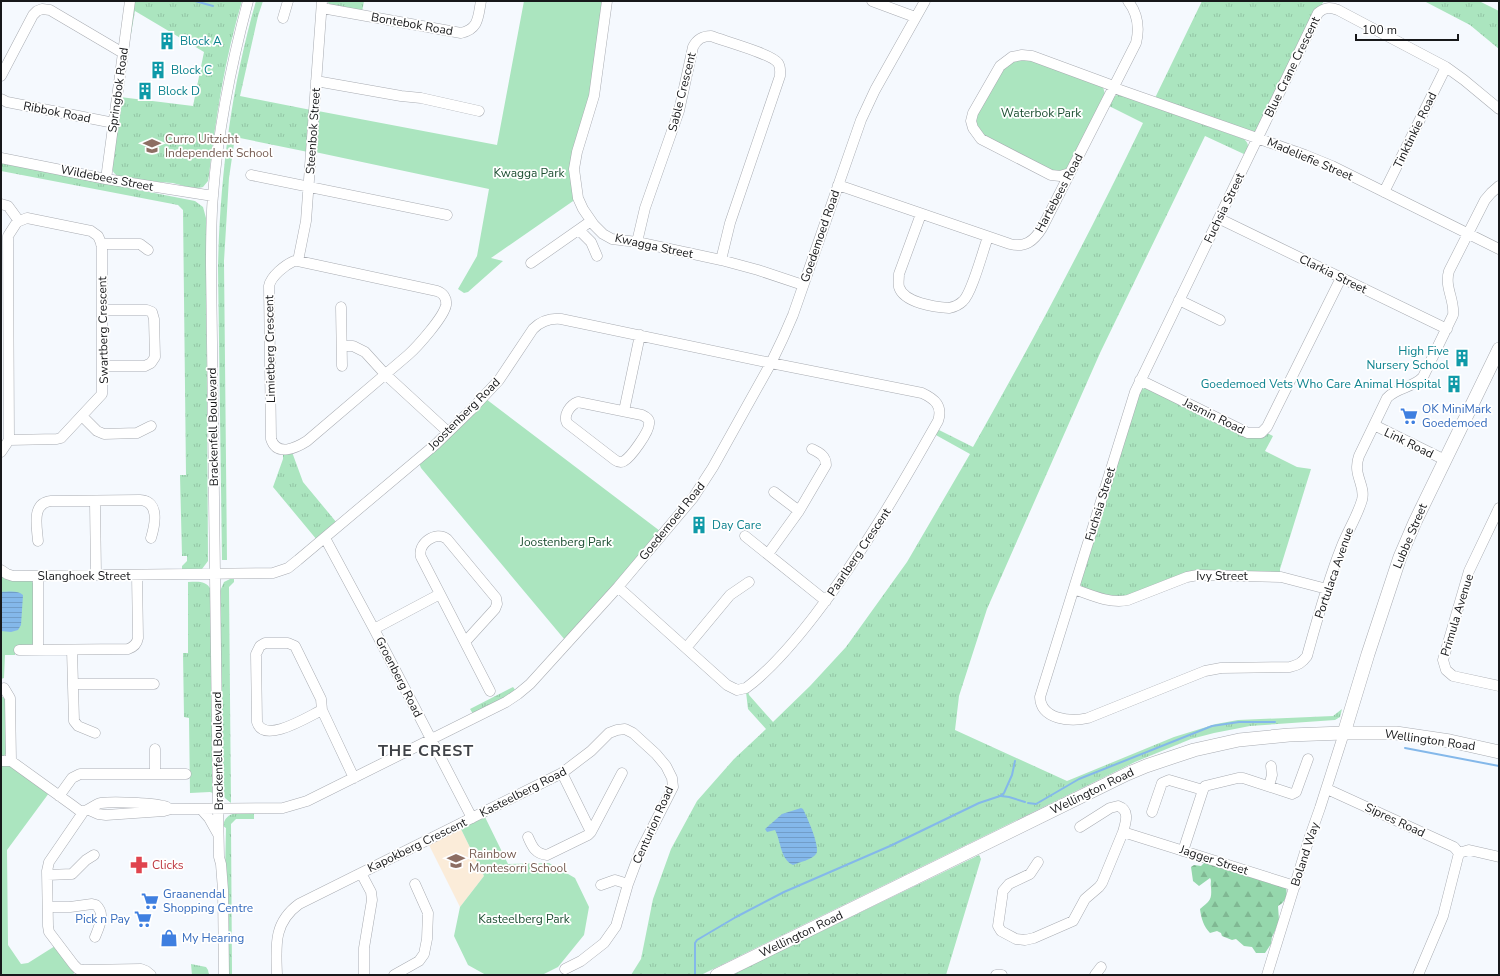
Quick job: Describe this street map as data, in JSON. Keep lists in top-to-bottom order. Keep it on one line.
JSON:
{"streets":{"main road":["Lubbe Street","Wellington Road"],"street":["Bontebok Road","Blue Crane Crescent","Springbok Road","Sable Crescent","Ribbok Road","Tinktinkie Road","Steenbok Street","Madeliefie Street","Wildebees Street","Hartebees Road","Fuchsia Street","Goedemoed Road","Kwagga Street","Clarkia Street","Swartberg Crescent","Limietberg Crescent","Joostenberg Road","Jasmin Road","Brackenfell Boulevard","Link Road","Paarlberg Crescent","Portulaca Avenue","Slanghoek Street","Ivy Street","Primula Avenue","Groenberg Road","Kasteelberg Road","Sipres Road","Centurion Road","Kapokberg Crescent","Boland Way","Jagger Street"]},"crossings":[["Bontebok Road","Steenbok Street"],["Blue Crane Crescent","Tinktinkie Road"],["Blue Crane Crescent","Madeliefie Street"],["Blue Crane Crescent","Fuchsia Street"],["Springbok Road","Ribbok Road"],["Springbok Road","Wildebees Street"],["Sable Crescent","Kwagga Street"],["Tinktinkie Road","Madeliefie Street"],["Steenbok Street","Limietberg Crescent"],["Madeliefie Street","Hartebees Road"],["Madeliefie Street","Fuchsia Street"],["Madeliefie Street","Portulaca Avenue"],["Wildebees Street","Brackenfell Boulevard"],["Hartebees Road","Goedemoed Road"],["Fuchsia Street","Clarkia Street"],["Fuchsia Street","Jasmin Road"],["Fuchsia Street","Portulaca Avenue"],["Fuchsia Street","Ivy Street"],["Goedemoed Road","Kwagga Street"],["Goedemoed Road","Joostenberg Road"],["Goedemoed Road","Brackenfell Boulevard"],["Goedemoed Road","Paarlberg Crescent"],["Goedemoed Road","Groenberg Road"],["Clarkia Street","Jasmin Road"],["Clarkia Street","Portulaca Avenue"],["Joostenberg Road","Brackenfell Boulevard"],["Joostenberg Road","Paarlberg Crescent"],["Joostenberg Road","Slanghoek Street"],["Joostenberg Road","Groenberg Road"],["Brackenfell Boulevard","Slanghoek Street"],["Link Road","Lubbe Street"],["Link Road","Portulaca Avenue"],["Lubbe Street","Wellington Road"],["Lubbe Street","Boland Way"],["Portulaca Avenue","Ivy Street"],["Groenberg Road","Kasteelberg Road"],["Groenberg Road","Kapokberg Crescent"],["Wellington Road","Boland Way"],["Kasteelberg Road","Centurion Road"],["Kasteelberg Road","Kapokberg Crescent"],["Sipres Road","Boland Way"],["Boland Way","Jagger Street"]],"districts":["THE CREST"],"parks":["Waterbok Park","Kwagga Park","Joostenberg Park","Kasteelberg Park"],"places":{"building":["Block A","Block C","Block D","High Five Nursery School","Goedemoed Vets Who Care Animal Hospital","Day Care"],"school or university":["Curro Uitzicht Independent School","Rainbow Montesorri School"],"supermarket":["OK MiniMark Goedemoed","Graanendal Shopping Centre","Pick n Pay"],"pharmacy":["Clicks"],"shop":["My Hearing"]},"scale_bar":"100 m"}
